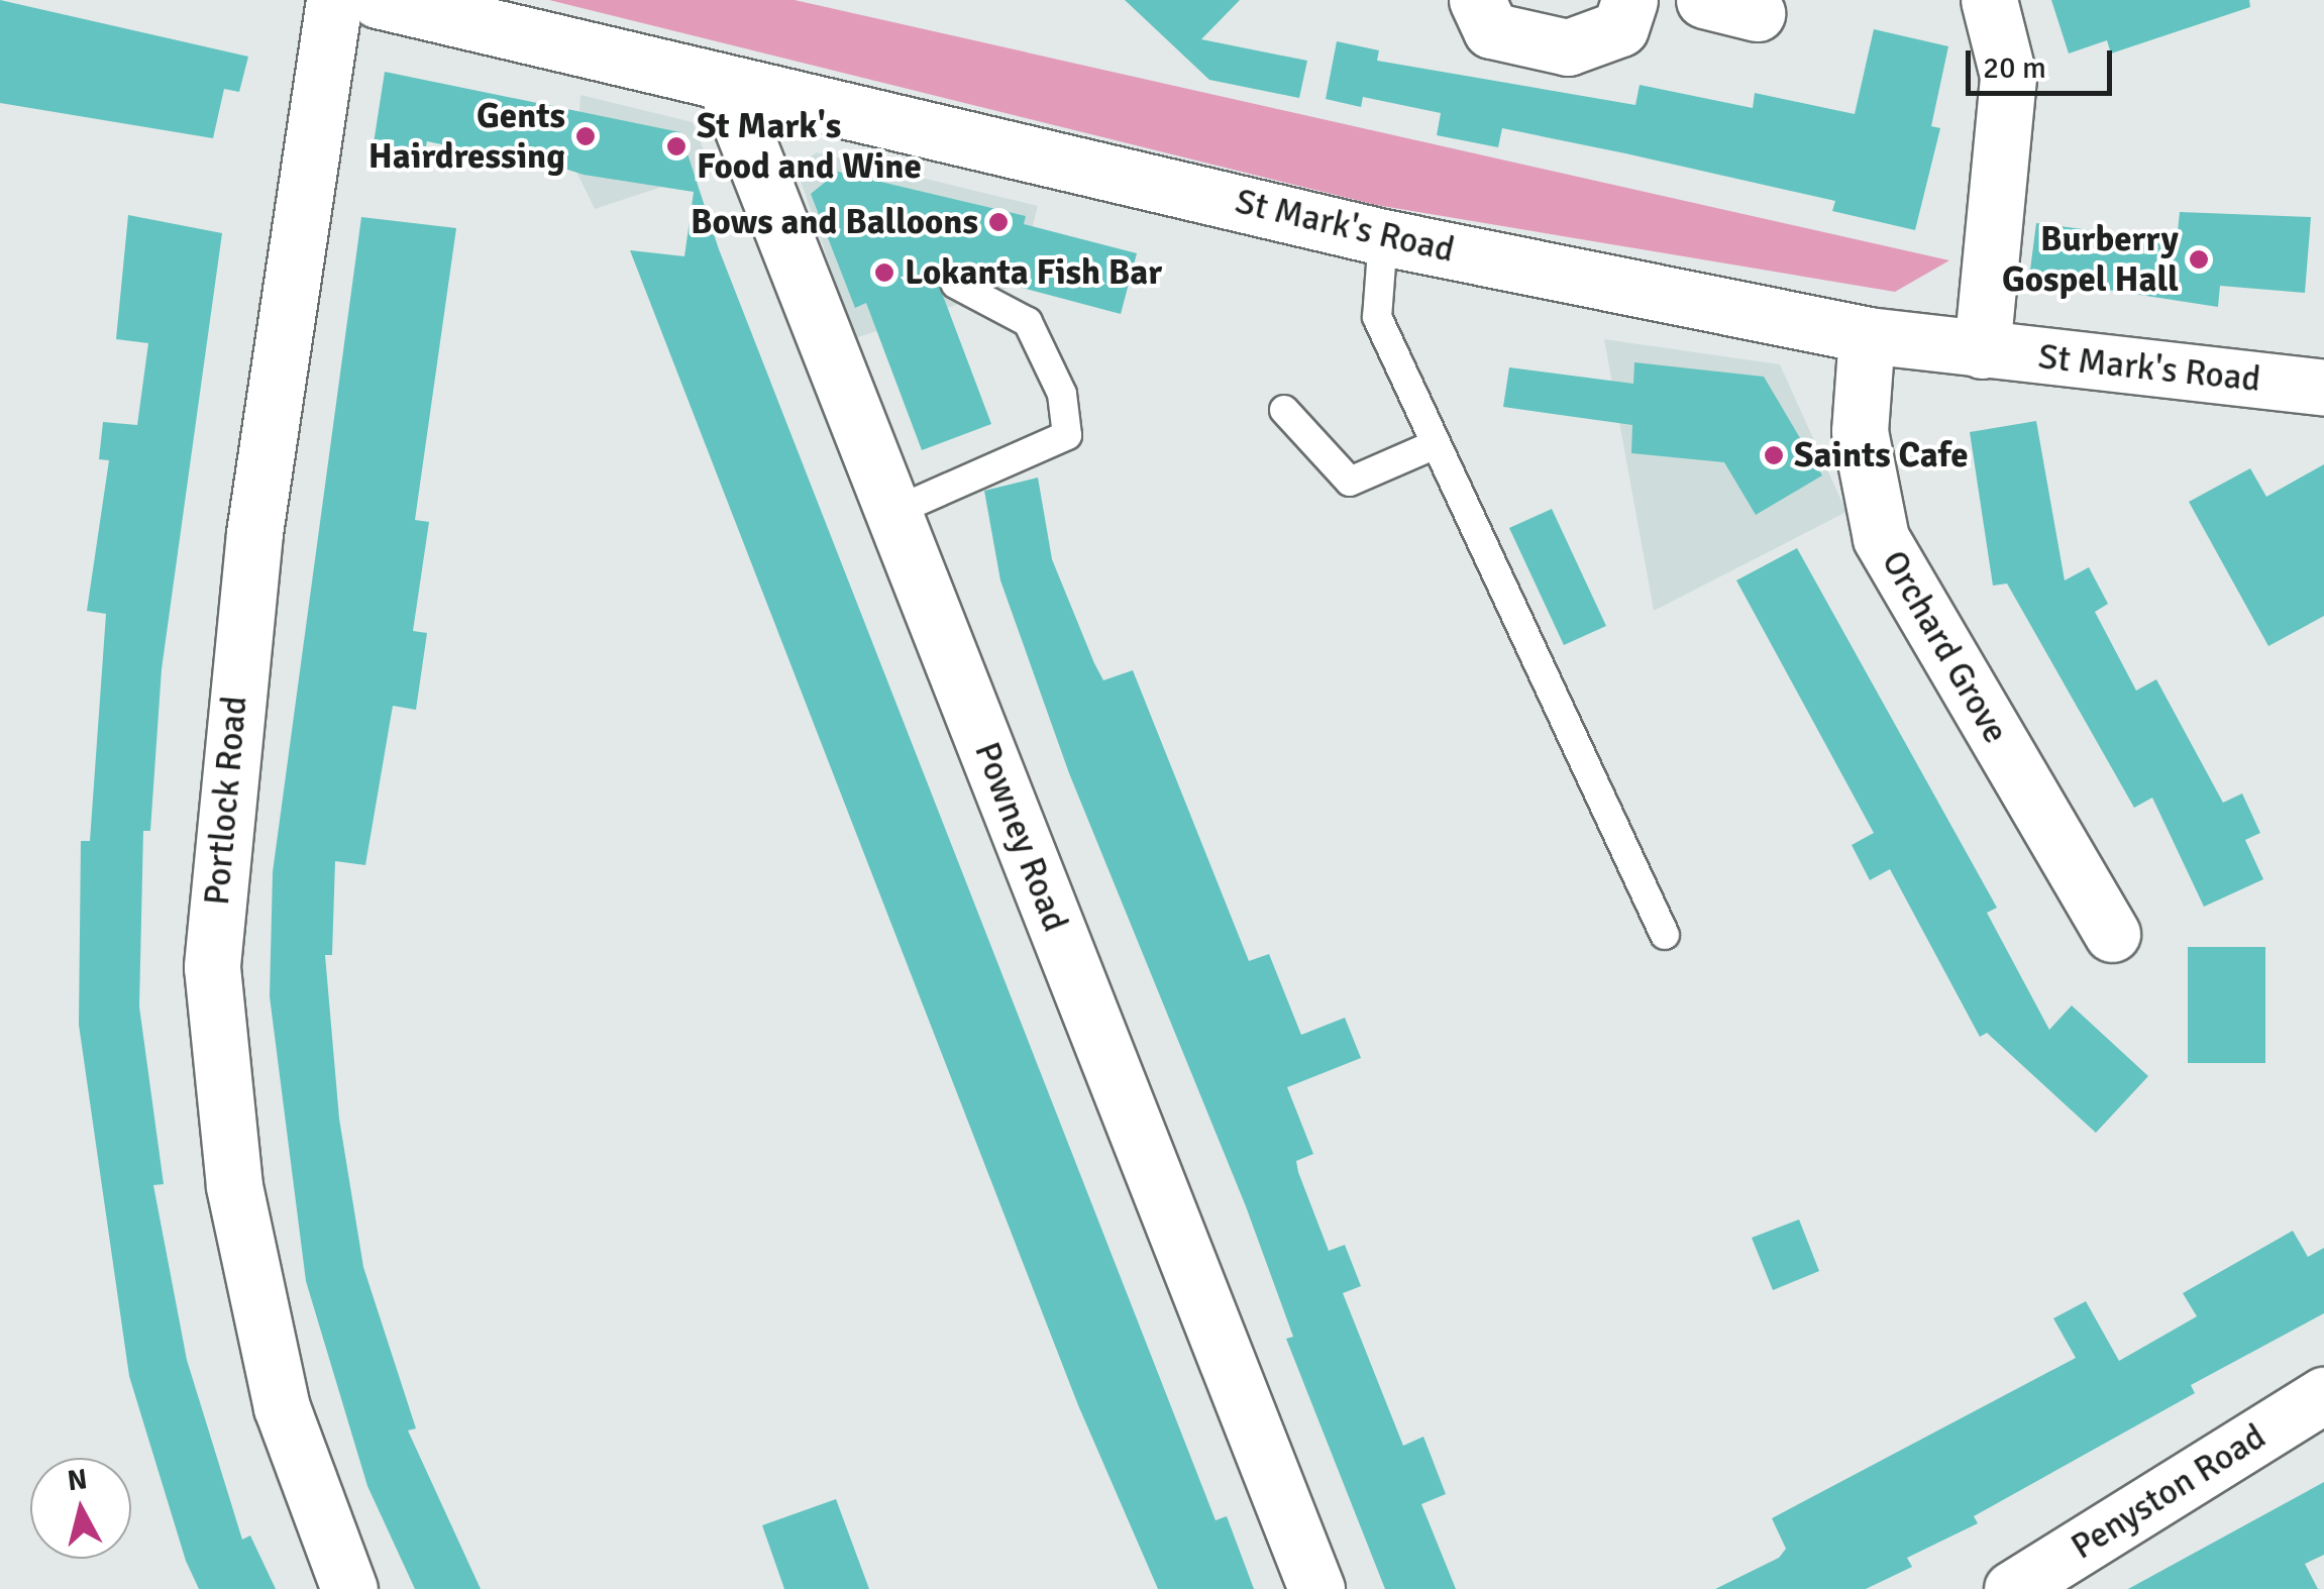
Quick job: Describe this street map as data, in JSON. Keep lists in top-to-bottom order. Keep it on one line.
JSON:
{"streets":{"street":["St Mark's Road","Orchard Grove","Portlock Road","Powney Road","Penyston Road"]},"crossings":[["St Mark's Road","Orchard Grove"],["St Mark's Road","Powney Road"]],"places":["Gents Hairdressing","St Mark's Food and Wine","Bows and Balloons","Burberry Gospel Hall","Lokanta Fish Bar","Saints Cafe"],"scale_bar":"20 m","north":"top"}
